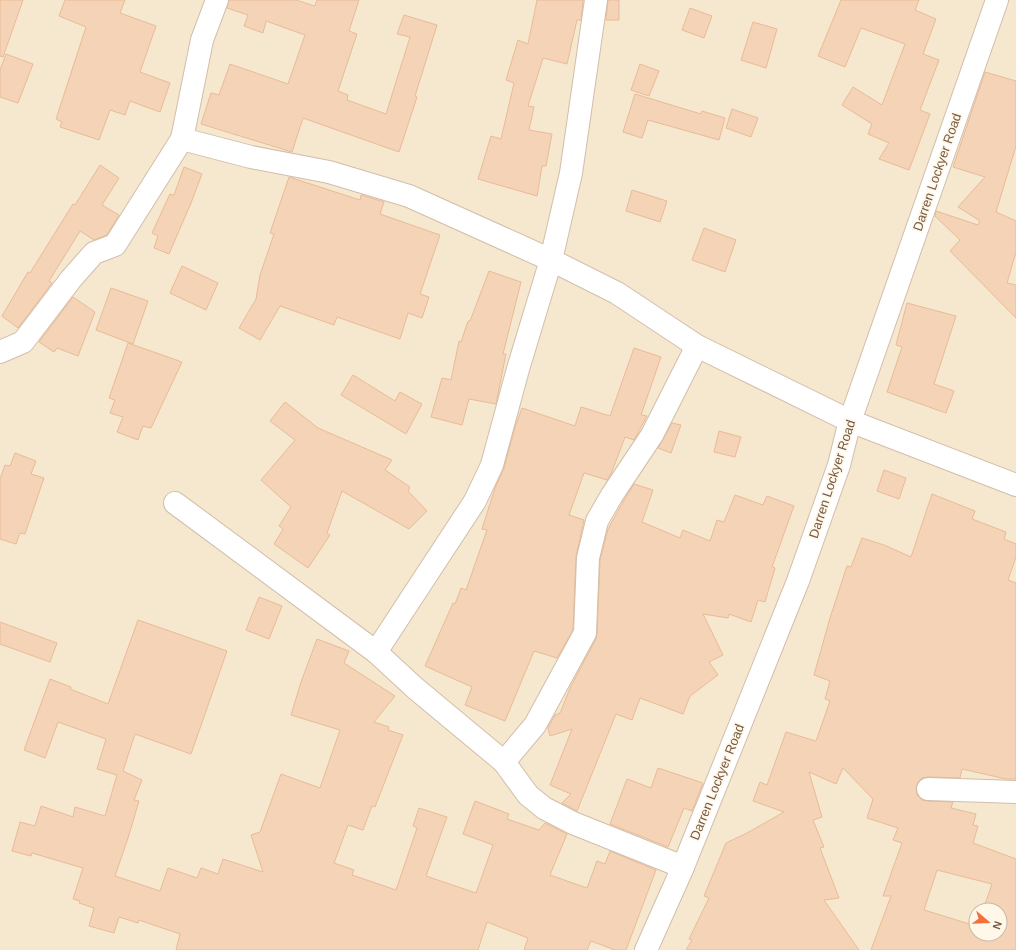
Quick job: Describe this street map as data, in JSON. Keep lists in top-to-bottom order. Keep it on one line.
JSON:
{"streets":{"street":["Darren Lockyer Road"]},"north":"right"}
